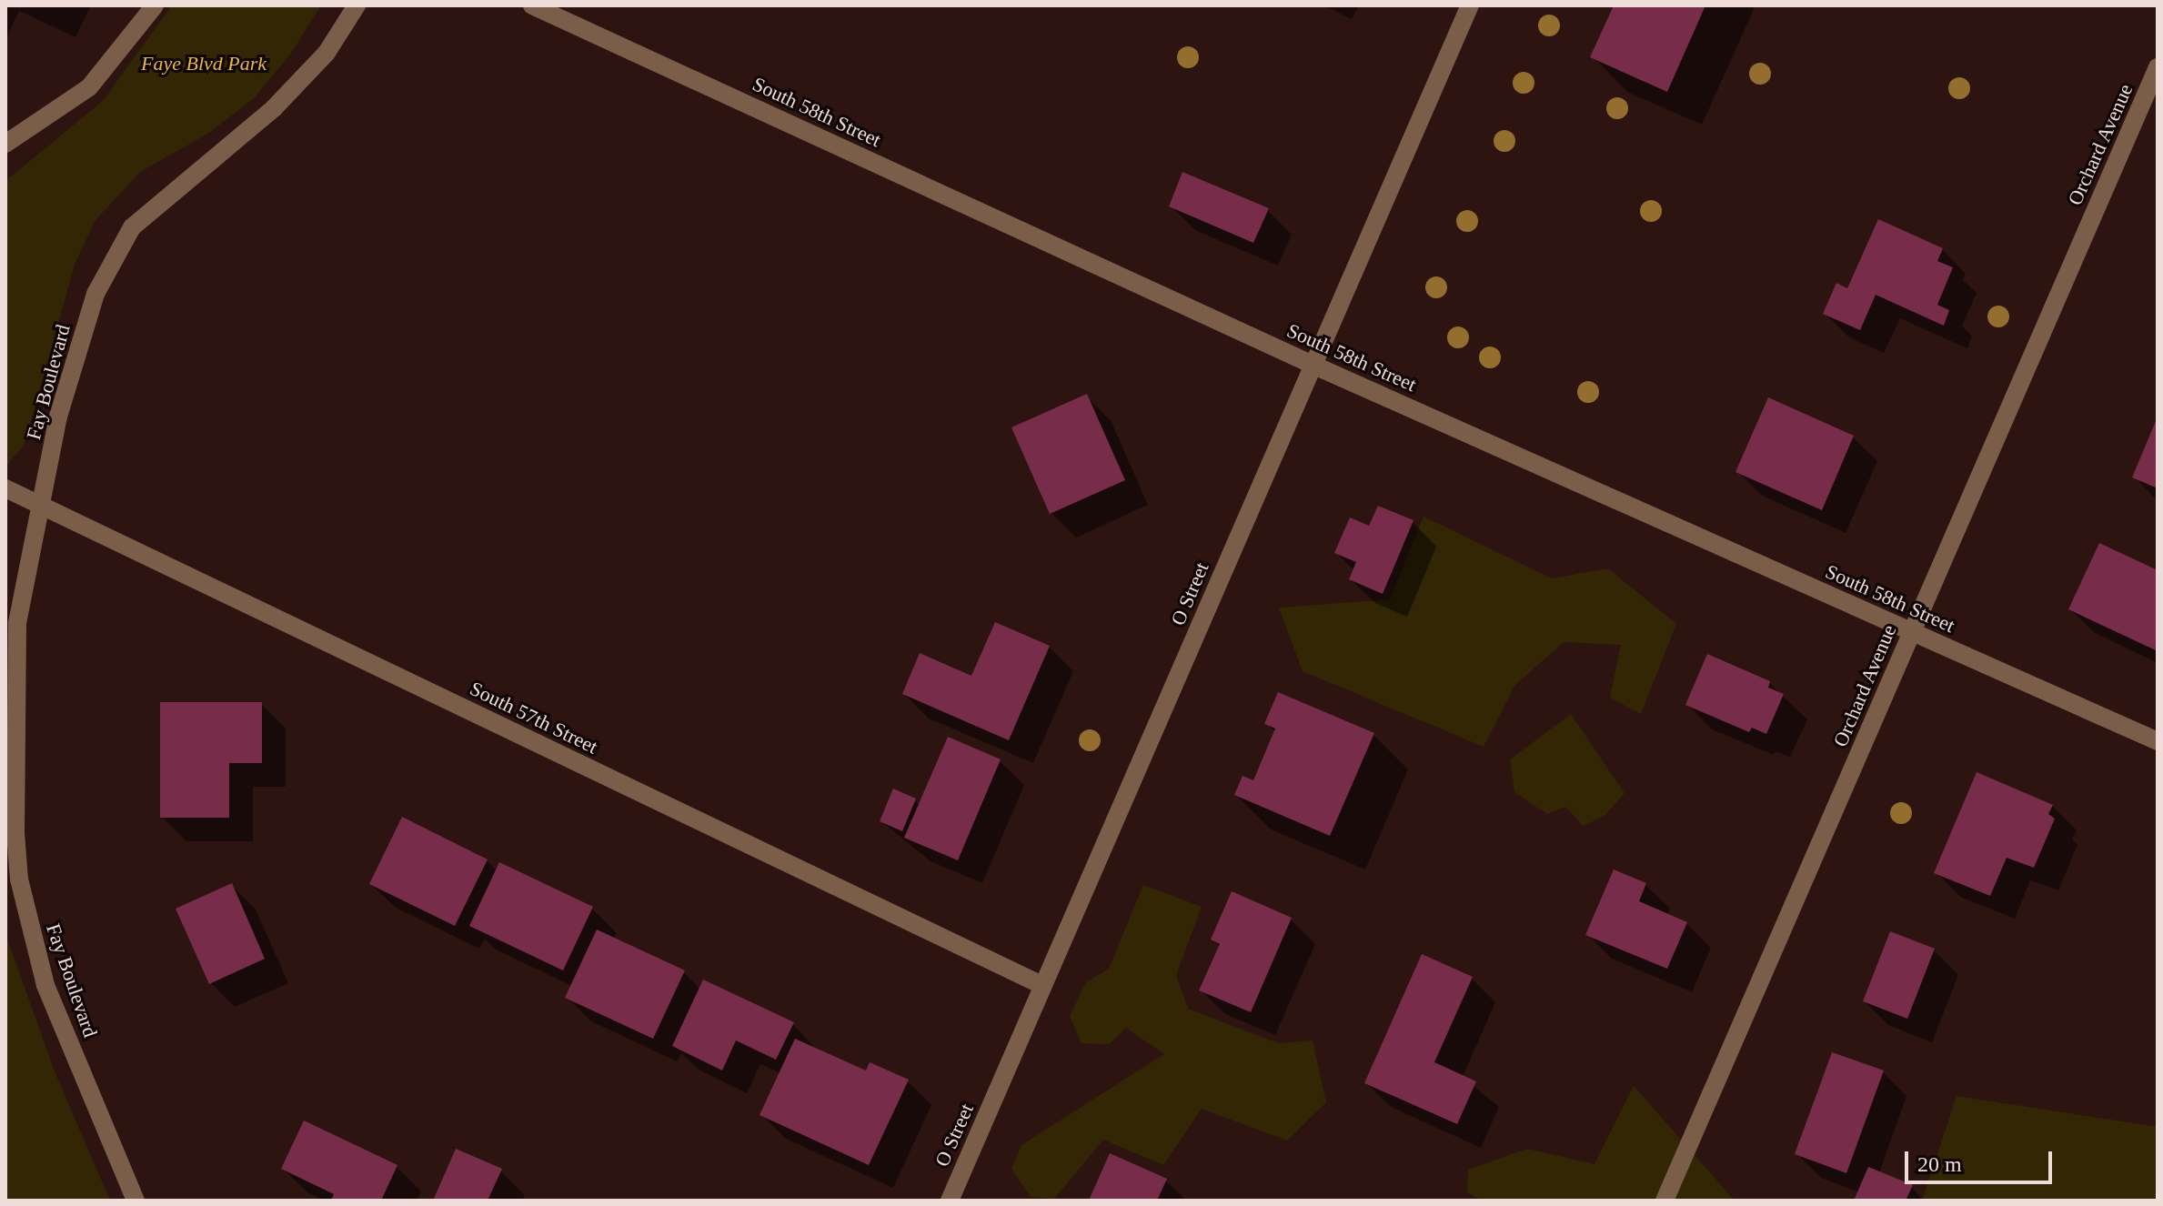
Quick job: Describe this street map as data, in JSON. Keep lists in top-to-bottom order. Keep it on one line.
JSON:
{"streets":{"street":["South 58th Street","Orchard Avenue","Fay Boulevard","O Street","South 57th Street"]},"crossings":[["South 58th Street","Orchard Avenue"],["South 58th Street","O Street"],["Fay Boulevard","South 57th Street"],["O Street","South 57th Street"]],"parks":["Faye Blvd Park"],"scale_bar":"20 m"}
